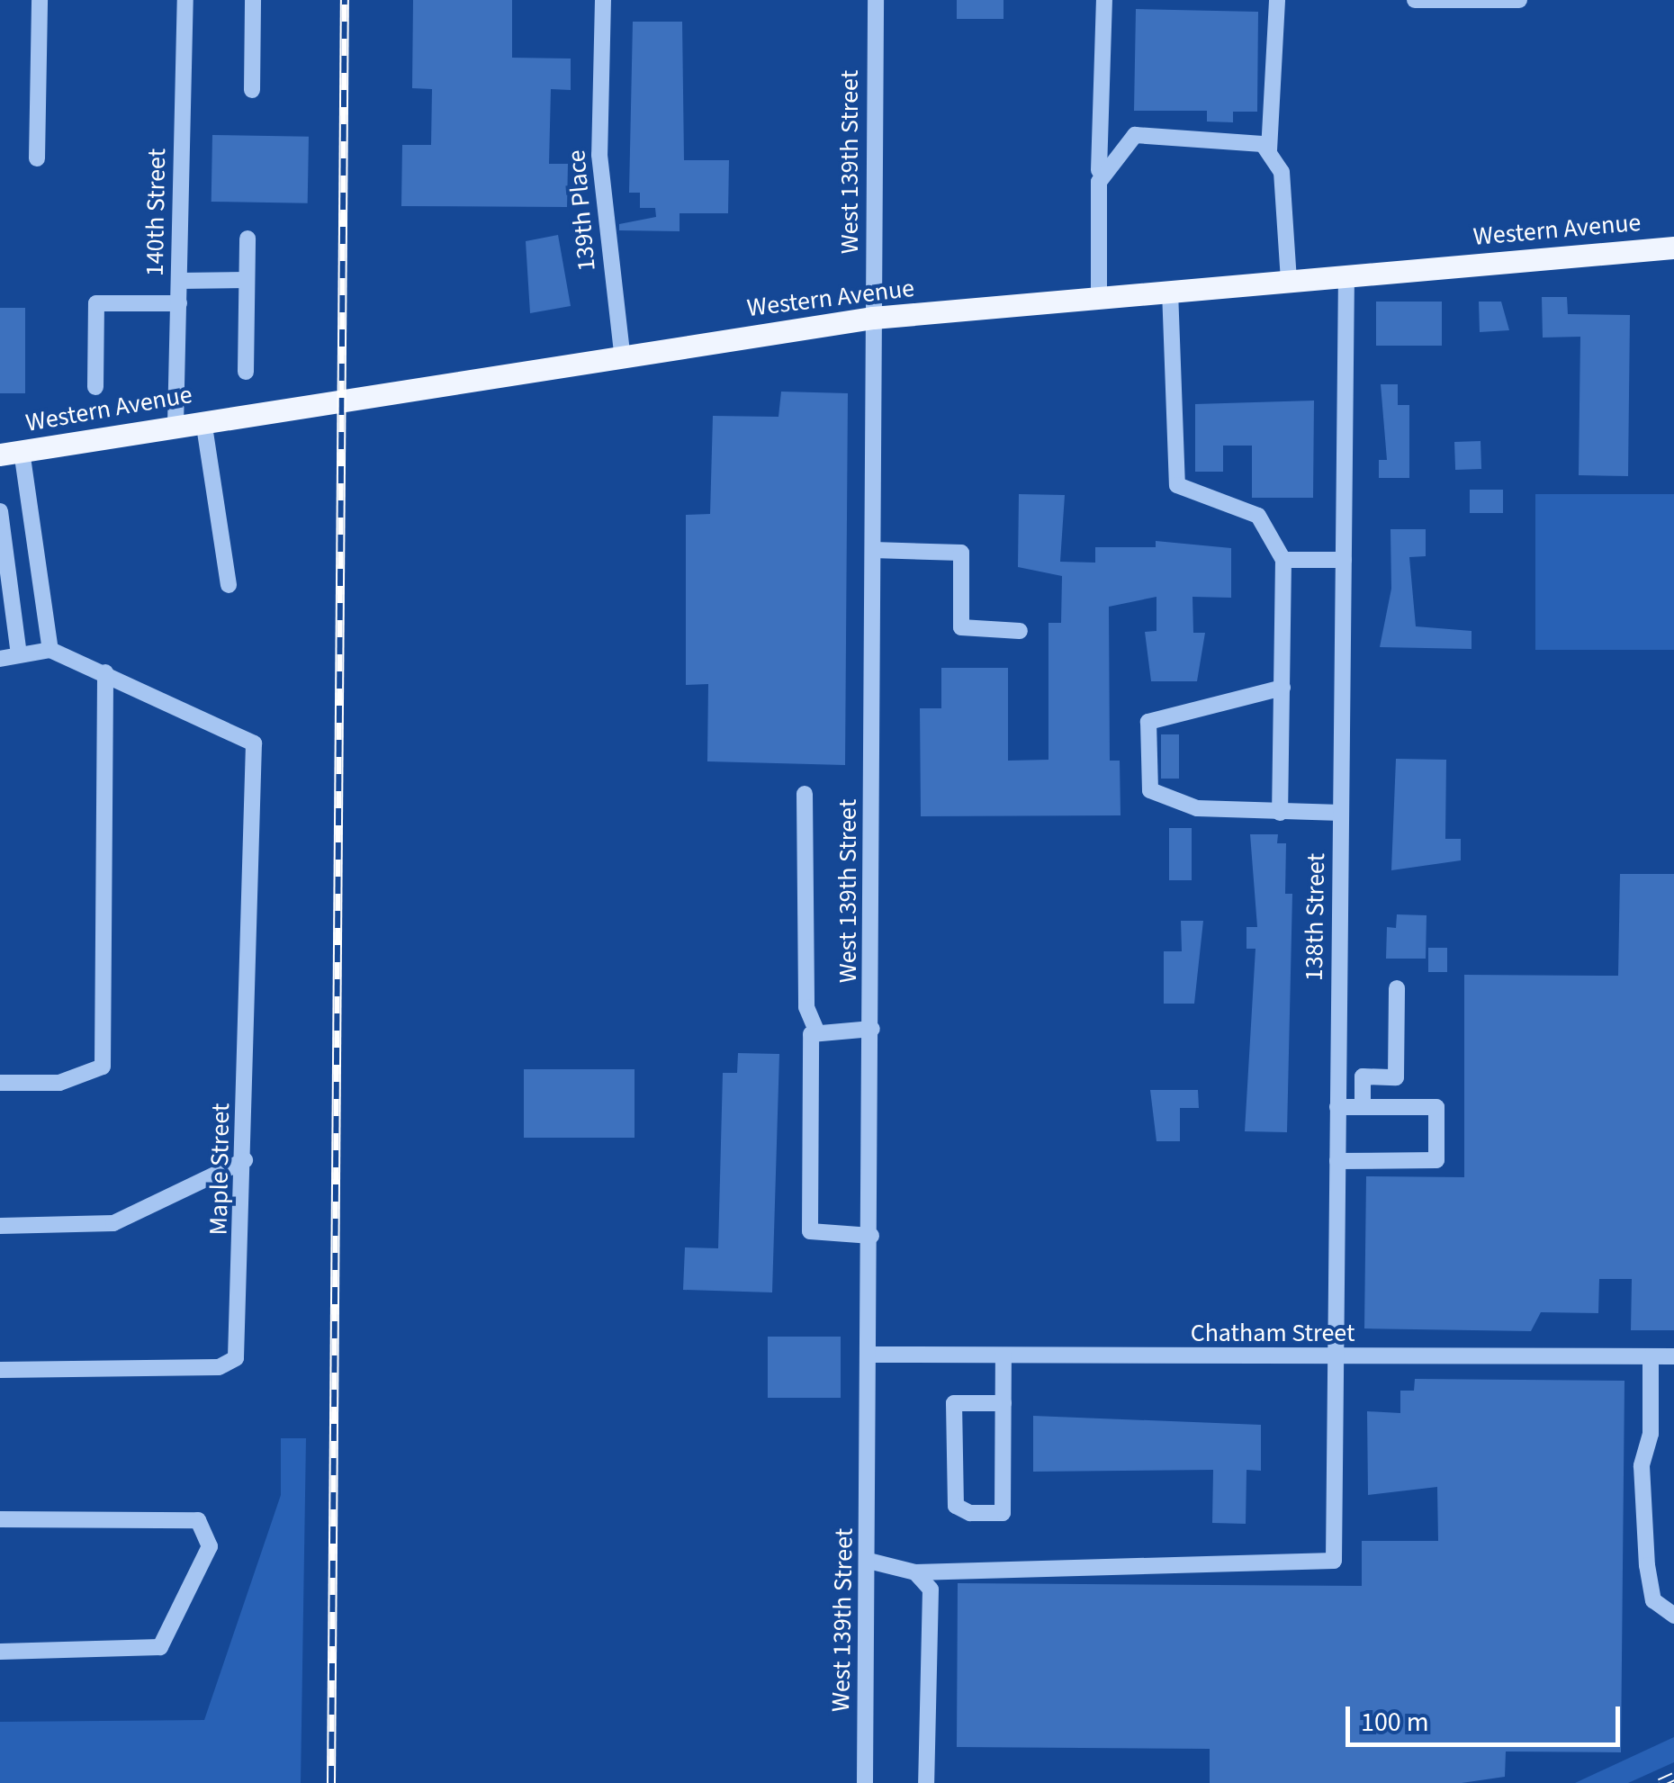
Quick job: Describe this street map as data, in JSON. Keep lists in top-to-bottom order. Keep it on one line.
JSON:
{"streets":{"main road":["Western Avenue"],"street":["West 139th Street","139th Place","140th Street","138th Street","Maple Street","Chatham Street"]},"crossings":[["West 139th Street","Western Avenue"],["West 139th Street","Chatham Street"],["139th Place","Western Avenue"],["140th Street","Western Avenue"],["Western Avenue","138th Street"],["138th Street","Chatham Street"]],"scale_bar":"100 m"}
